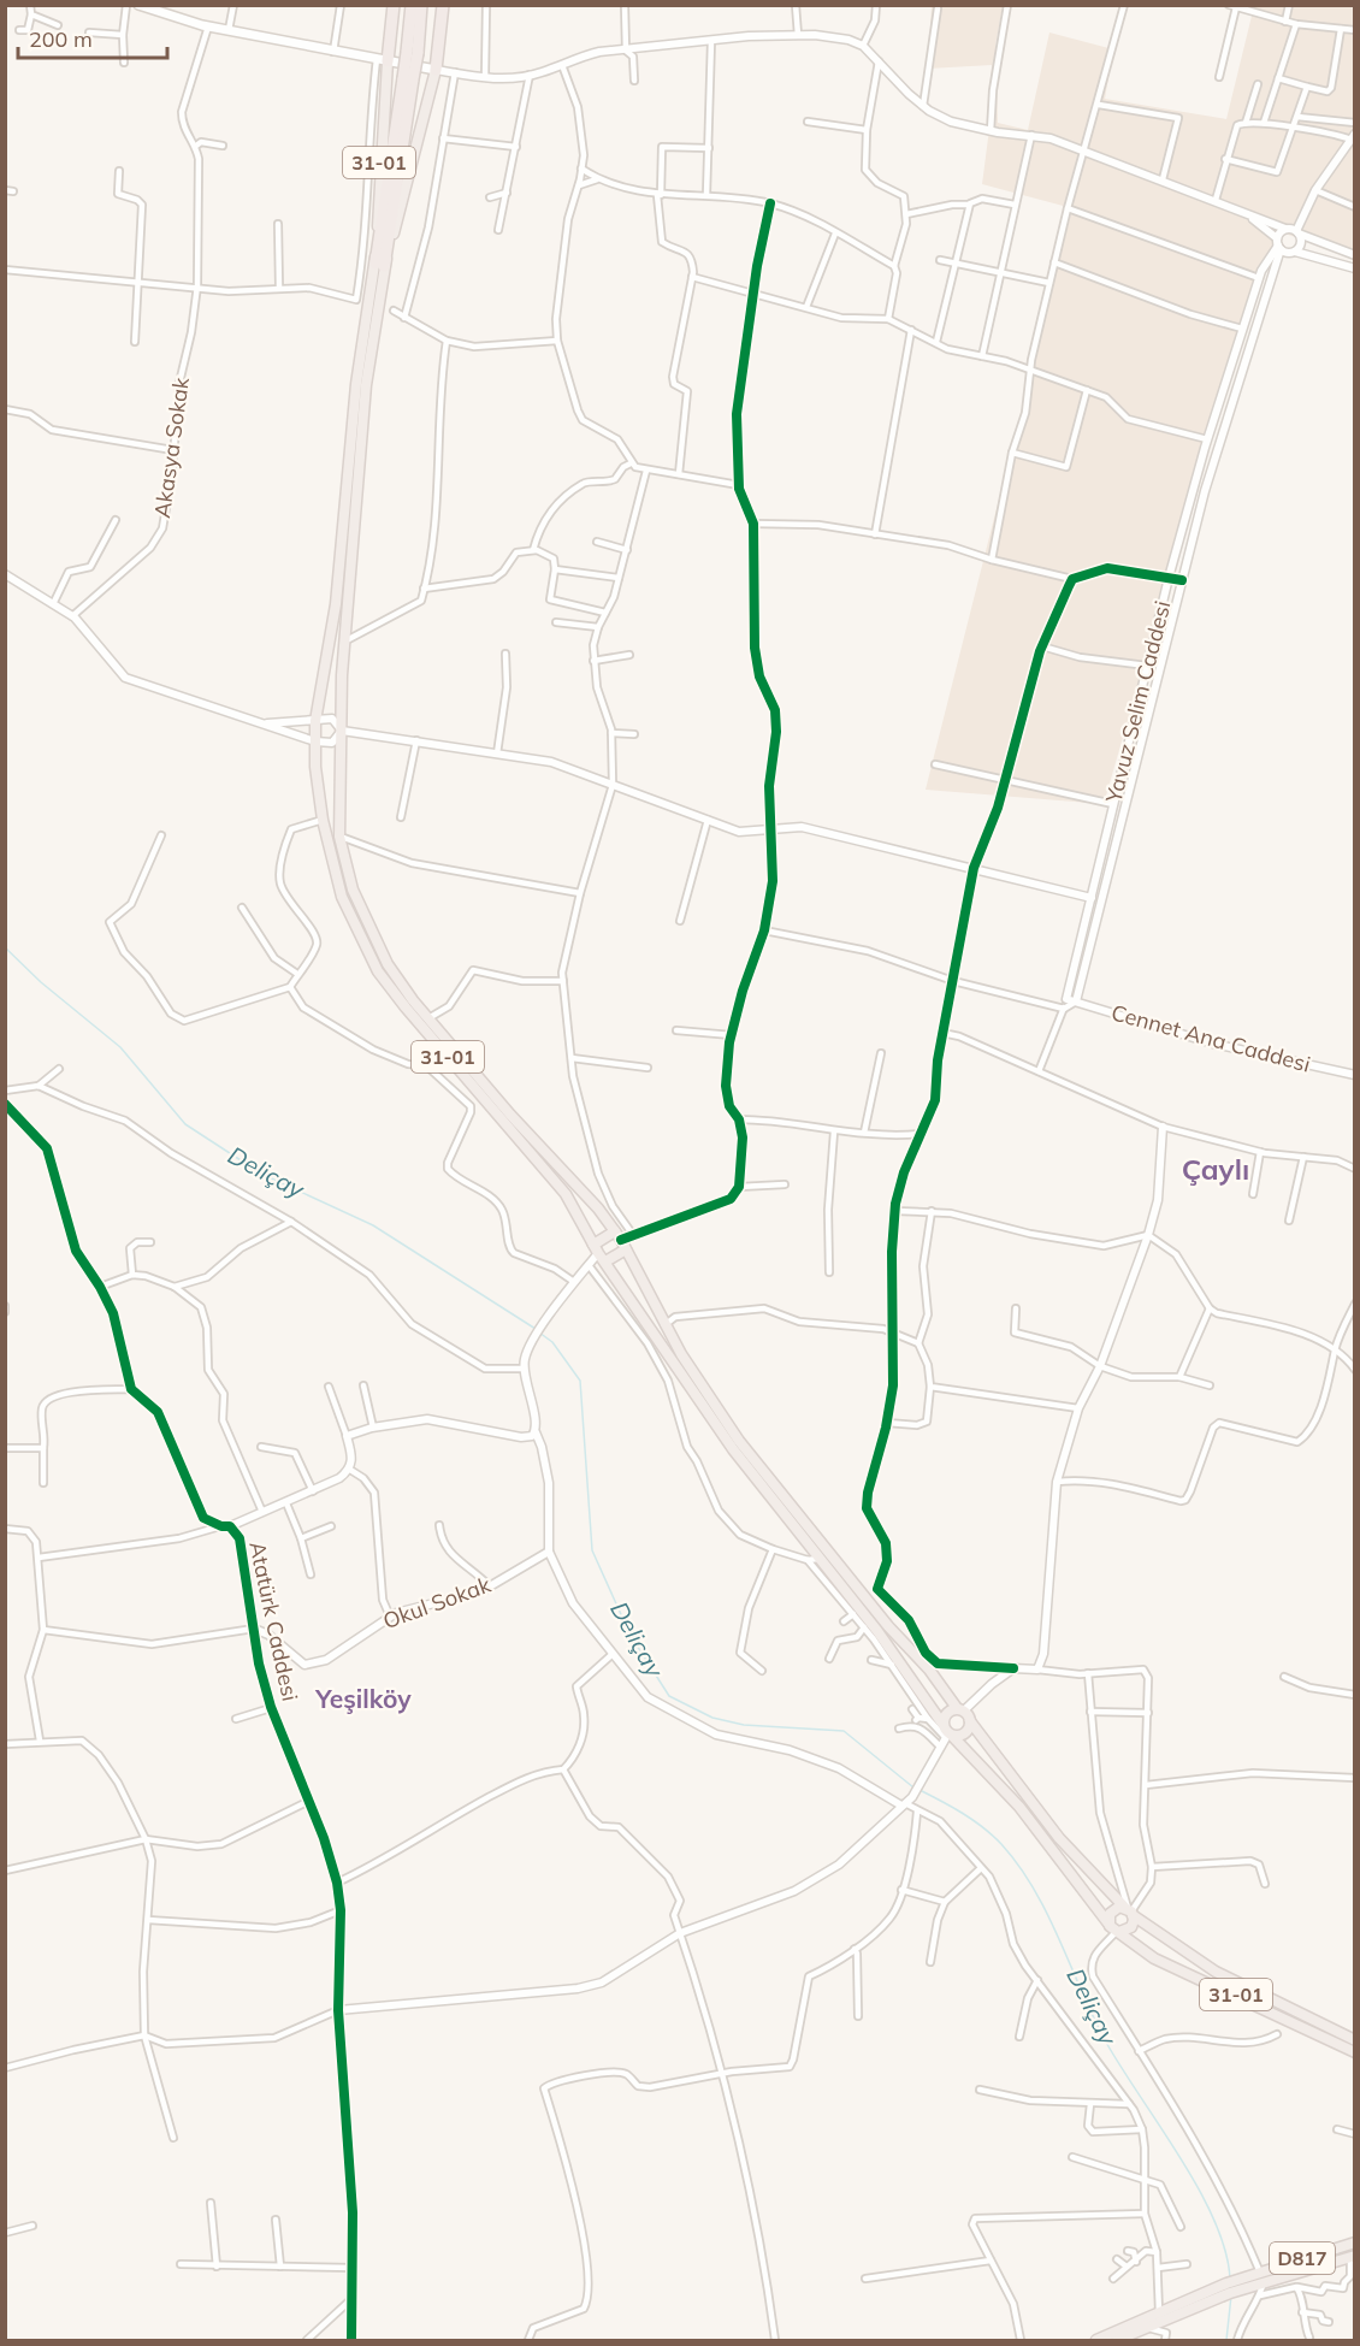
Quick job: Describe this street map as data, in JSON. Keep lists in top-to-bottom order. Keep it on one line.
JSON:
{"streets":{"highway":["31-01","D817"],"street":["Akasya Sokak","Yavuz Selim Caddesi","Cennet Ana Caddesi","Okul Sokak","Atatürk Caddesi"]},"crossings":[["Yavuz Selim Caddesi","Cennet Ana Caddesi"],["Okul Sokak","Atatürk Caddesi"]],"districts":["Çaylı","Yeşilköy"],"water":["Deliçay"],"scale_bar":"200 m"}
